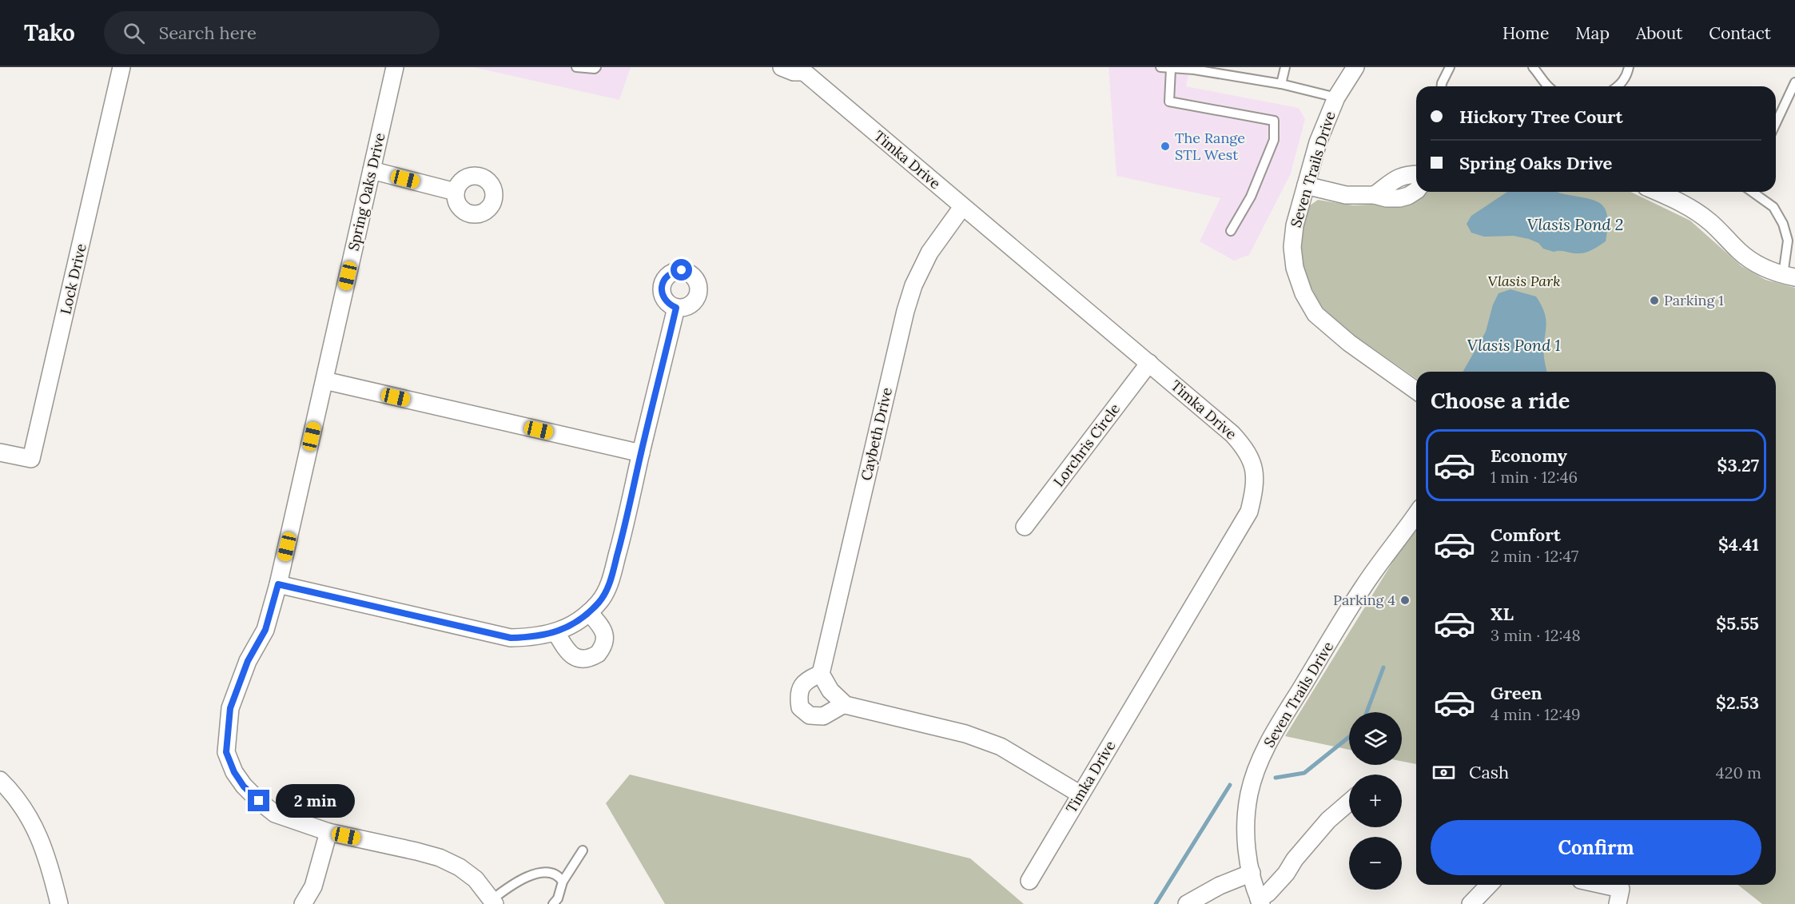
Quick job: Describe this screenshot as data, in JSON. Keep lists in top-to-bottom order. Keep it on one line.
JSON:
{"streets":{"street":["Timka Drive","Seven Trails Drive","Spring Oaks Drive","Lock Drive","Caybeth Drive","Lorchris Circle"]},"crossings":[["Timka Drive","Caybeth Drive"],["Timka Drive","Lorchris Circle"]],"water":["Vlasis Pond 2","Vlasis Pond 1"],"parks":["Vlasis Park"],"places":["The Range STL West","Parking 1","Parking 4"],"page":{"header":"Tako","search":"Search here","nav":["Home","Map","About","Contact"],"banner":["Hickory Tree Court","Spring Oaks Drive"],"heading":"Choose a ride","list":[{"name":"Economy","note":"1 min · 12:46","value":"$3.27"},{"name":"Comfort","note":"2 min · 12:47","value":"$4.41"},{"name":"XL","note":"3 min · 12:48","value":"$5.55"},{"name":"Green","note":"4 min · 12:49","value":"$2.53"}],"map_buttons":["+","−"],"pay":["Cash","420 m"],"bubble":"2 min","buttons":"Confirm"}}
